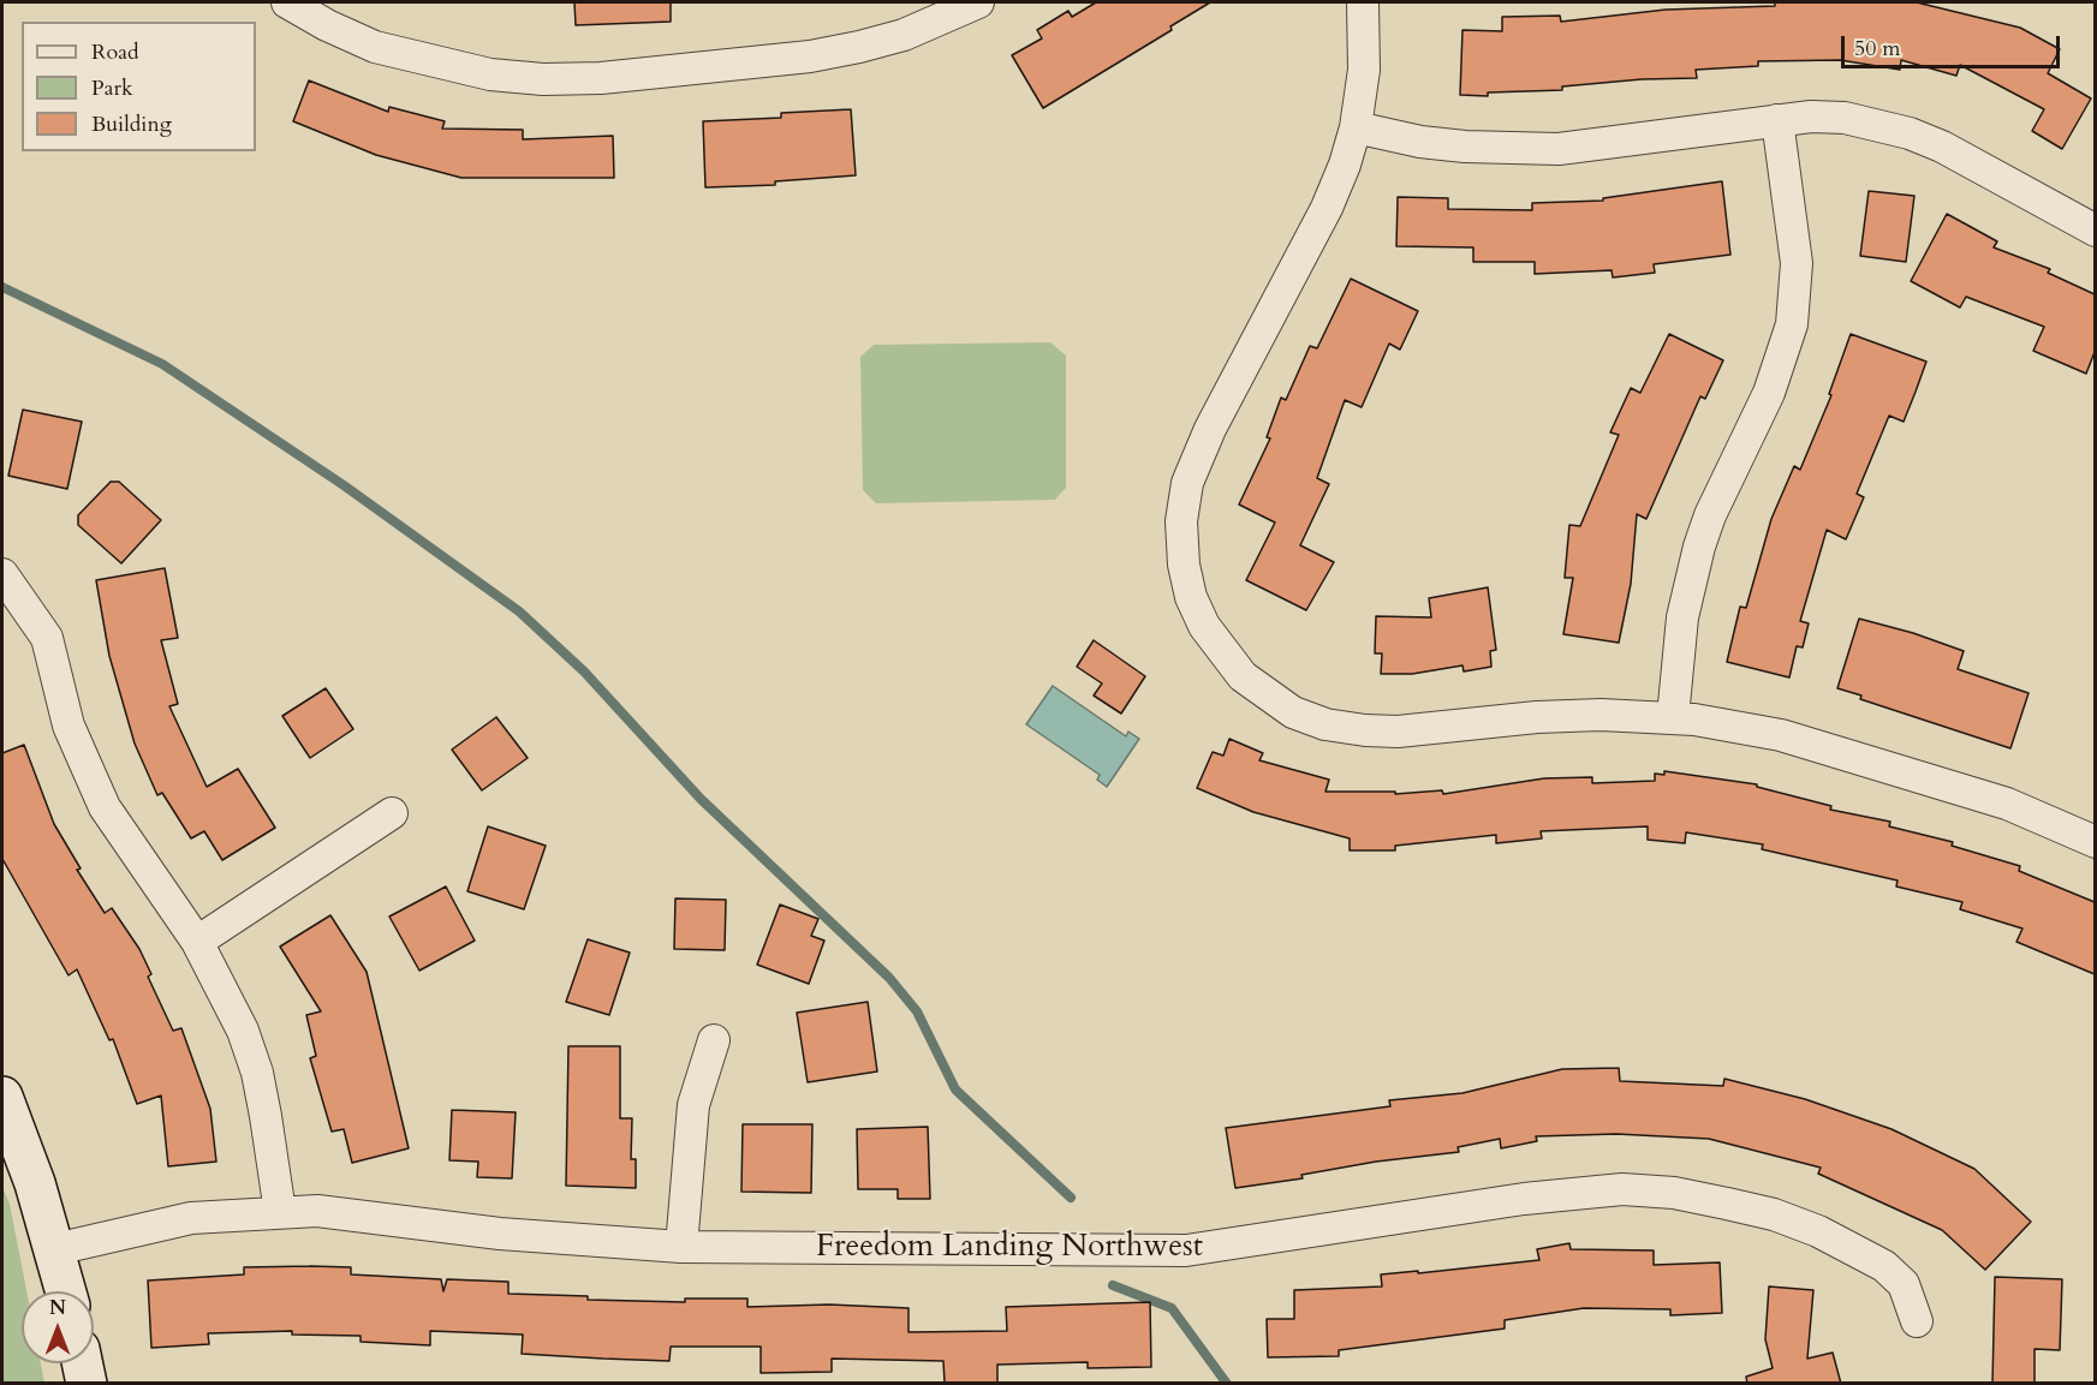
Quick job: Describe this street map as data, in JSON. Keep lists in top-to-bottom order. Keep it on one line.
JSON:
{"streets":{"street":["Freedom Landing Northwest"]},"legend":["Road","Park","Building"],"scale_bar":"50 m","north":"top"}
